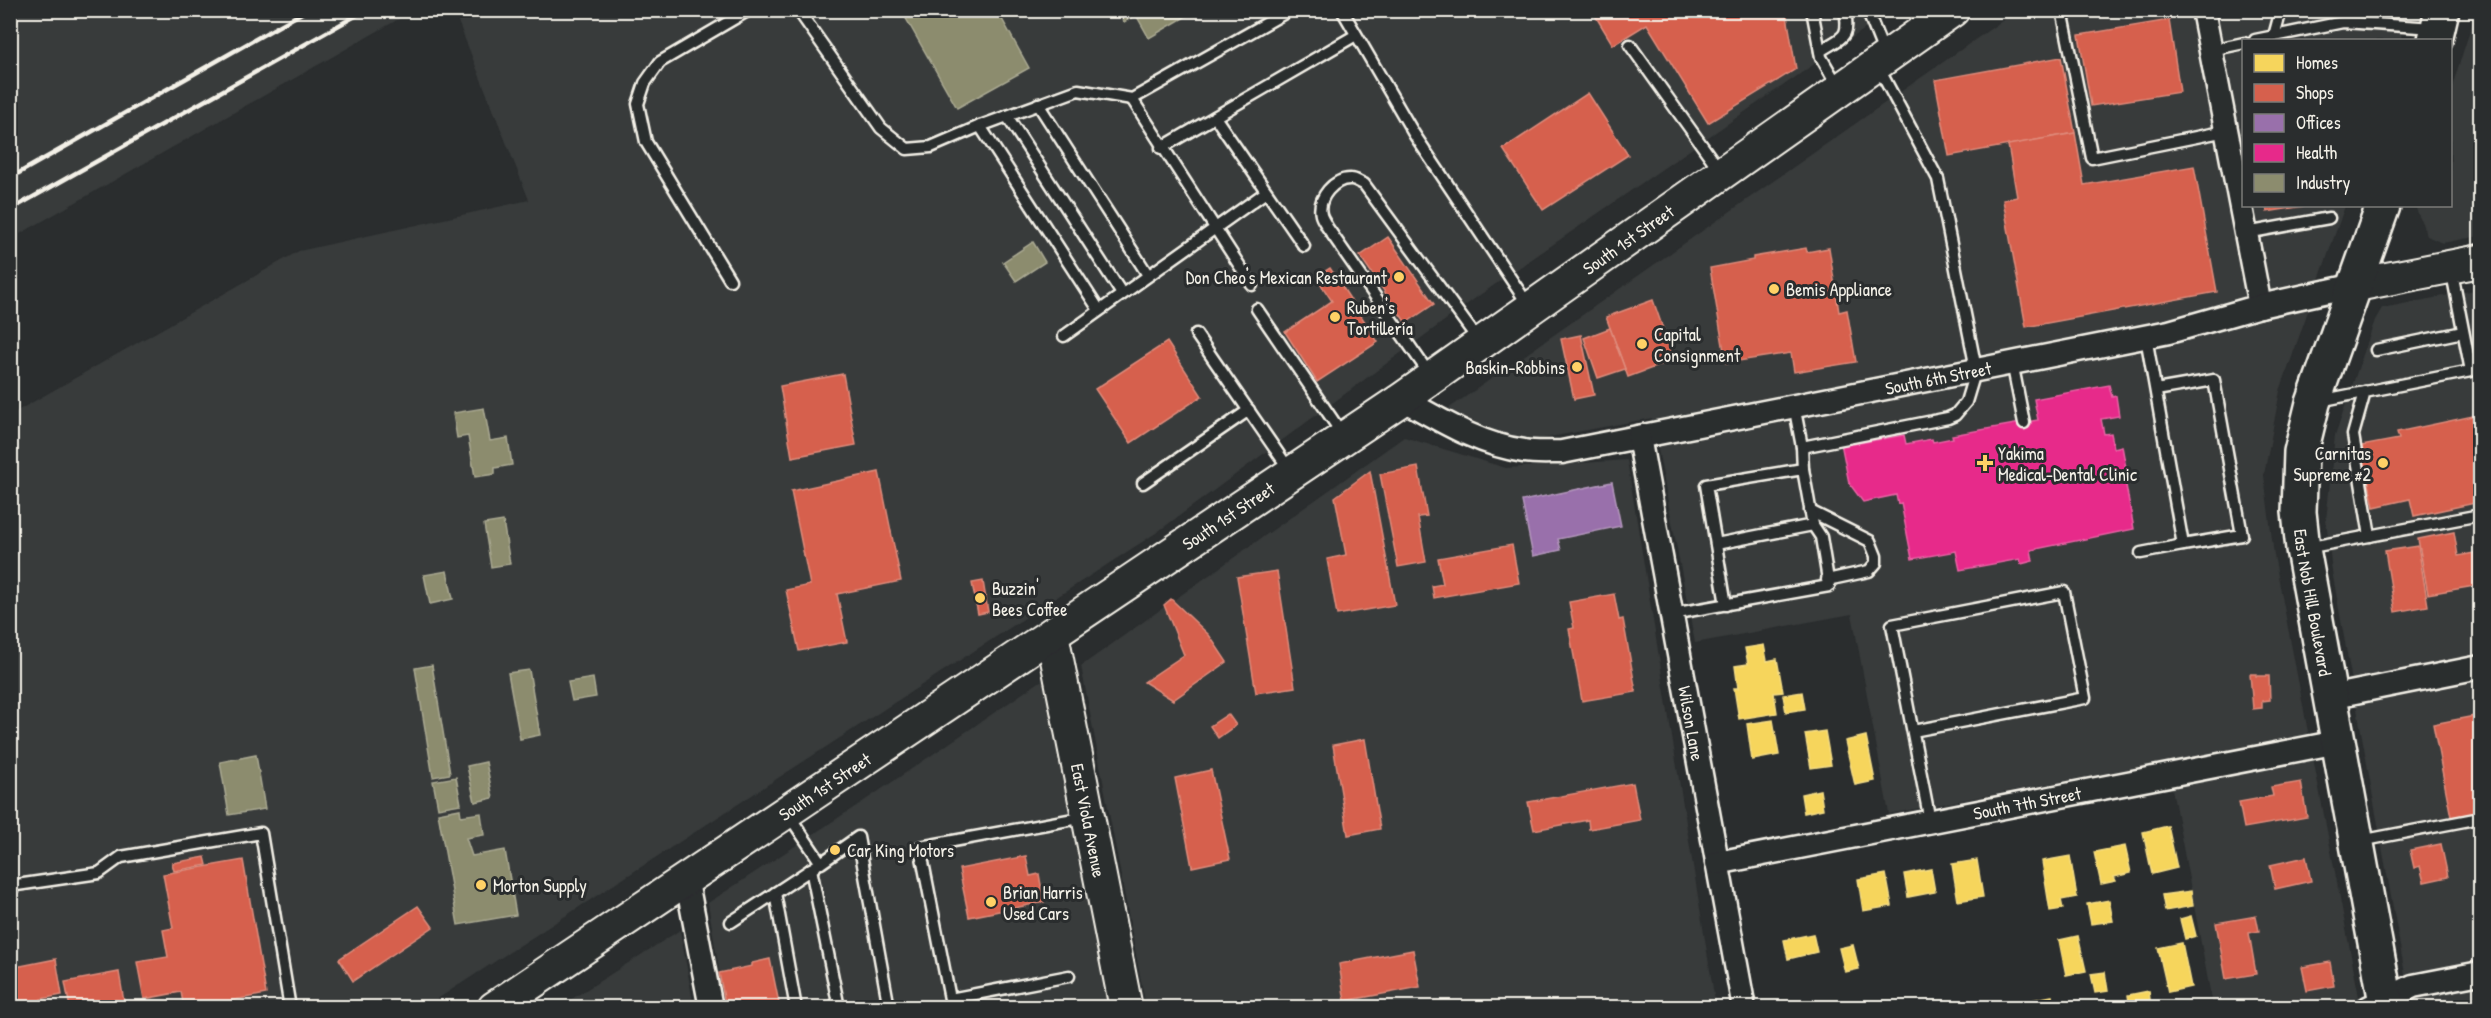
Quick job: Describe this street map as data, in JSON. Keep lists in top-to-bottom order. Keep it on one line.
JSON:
{"streets":{"main road":["South 1st Street","South 6th Street","East Nob Hill Boulevard","East Viola Avenue"],"street":["Wilson Lane","South 7th Street"]},"crossings":[["South 1st Street","South 6th Street"],["South 1st Street","East Viola Avenue"],["South 6th Street","East Nob Hill Boulevard"],["South 6th Street","Wilson Lane"],["East Nob Hill Boulevard","South 7th Street"],["Wilson Lane","South 7th Street"]],"places":{"other":["Don Cheo's Mexican Restaurant","Bemis Appliance","Ruben's Tortillería","Capital Consignment","Baskin-Robbins","Carnitas Supreme #2","Buzzin' Bees Coffee","Car King Motors","Morton Supply","Brian Harris Used Cars"],"health":["Yakima Medical-Dental Clinic"]},"legend":["Homes","Shops","Offices","Health","Industry"]}
